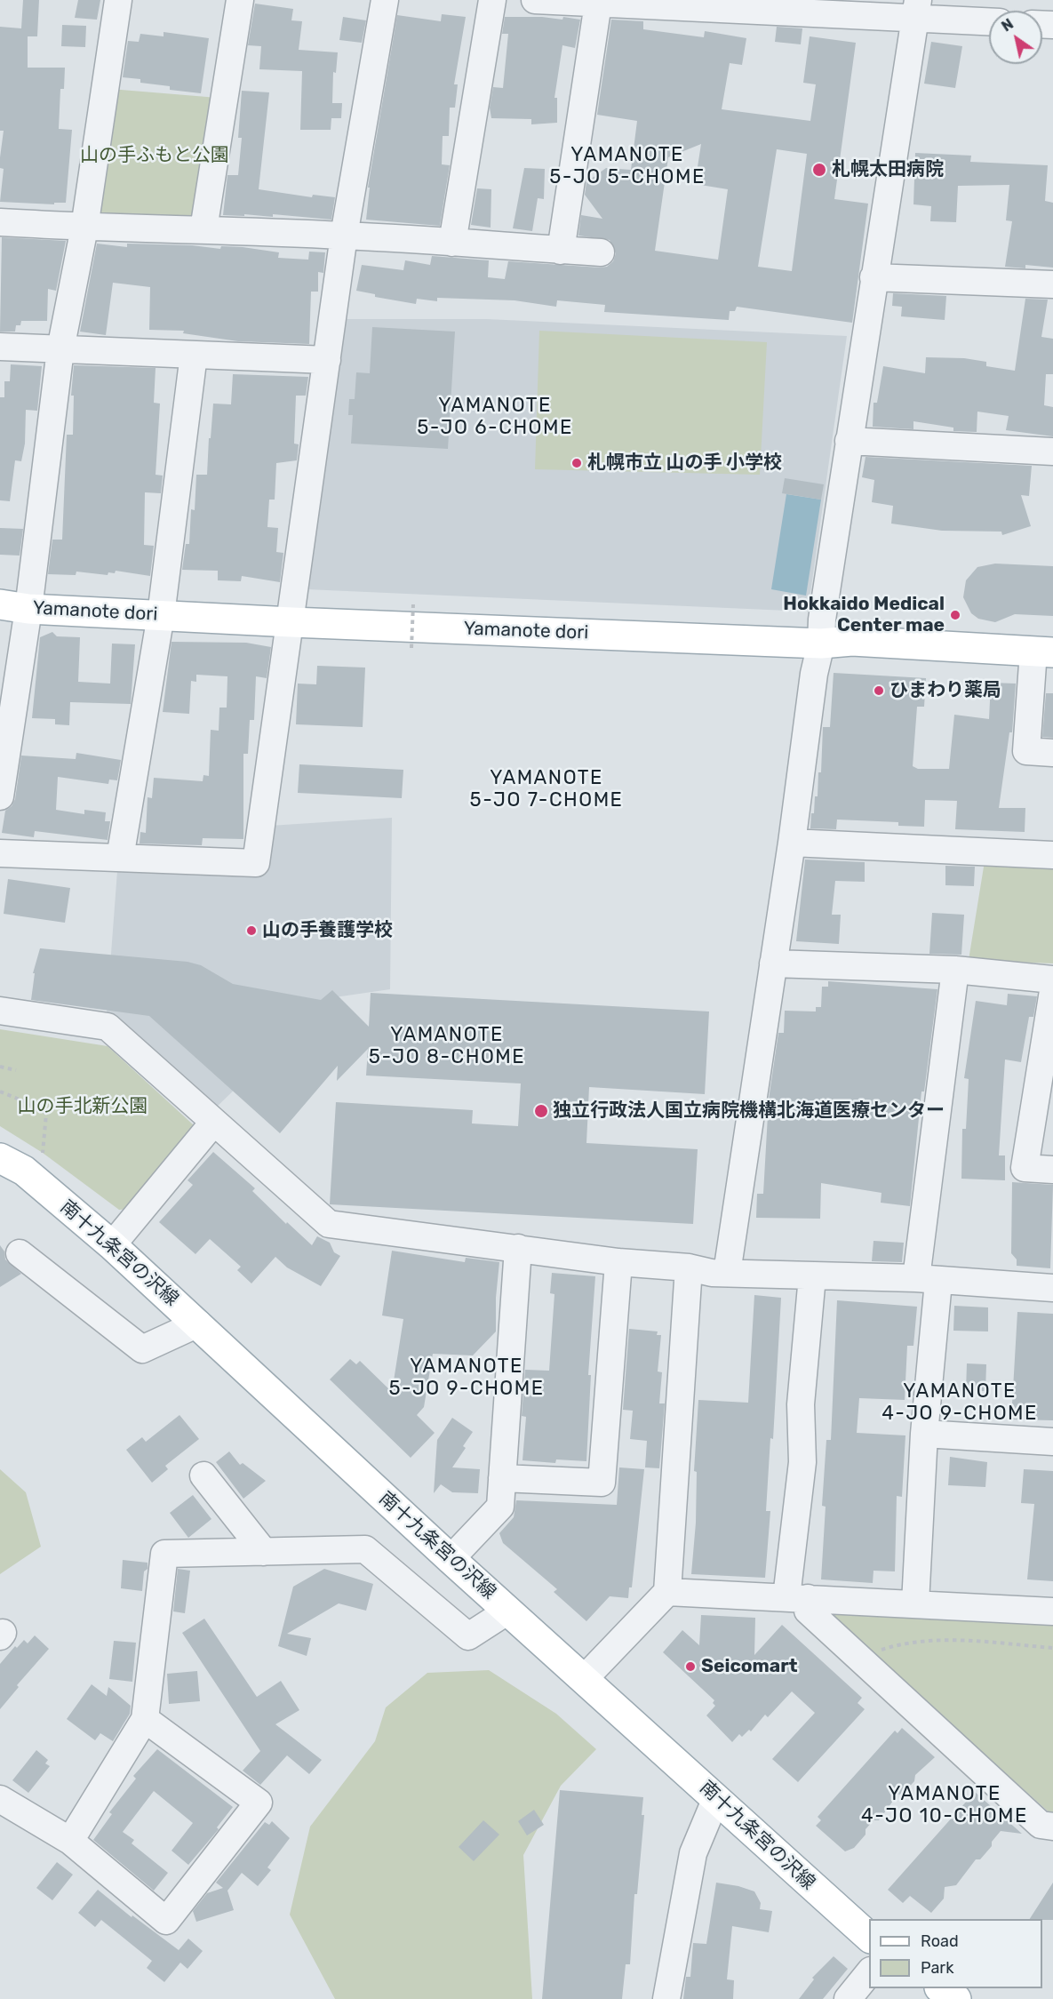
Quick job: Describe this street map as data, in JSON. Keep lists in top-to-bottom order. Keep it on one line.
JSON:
{"streets":{"main road":["Yamanote dori","南十九条宮の沢線"]},"districts":["YAMANOTE 5-JO 5-CHOME","YAMANOTE 5-JO 6-CHOME","YAMANOTE 5-JO 7-CHOME","YAMANOTE 5-JO 8-CHOME","YAMANOTE 5-JO 9-CHOME","YAMANOTE 4-JO 9-CHOME","YAMANOTE 4-JO 10-CHOME"],"parks":["山の手ふもと公園","山の手北新公園"],"places":["札幌太田病院","札幌市立 山の手 小学校","Hokkaido Medical Center mae","ひまわり薬局","山の手養護学校","独立行政法人国立病院機構北海道医療センター","Seicomart"],"legend":["Road","Park"],"north":"top left"}
